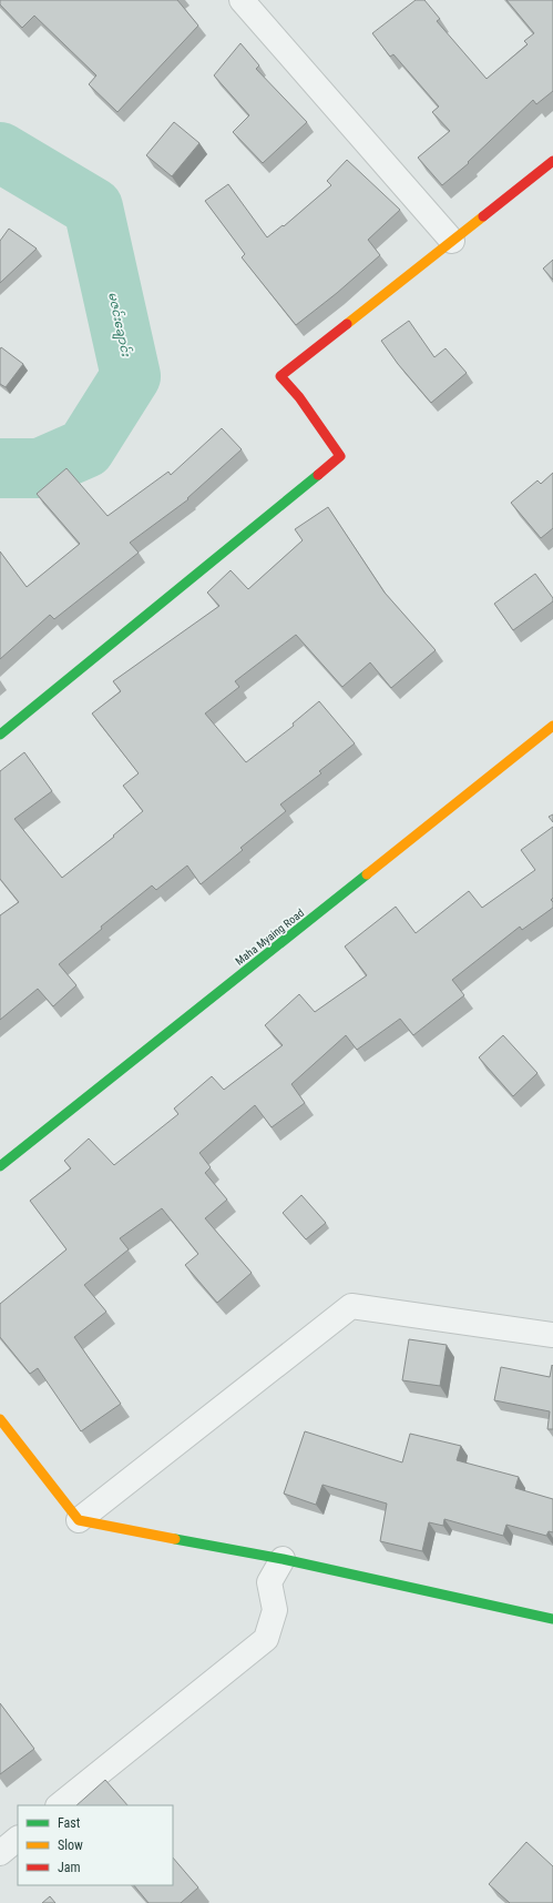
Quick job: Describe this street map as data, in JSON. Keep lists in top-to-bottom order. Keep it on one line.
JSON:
{"streets":{"street":["Maha Myaing Road"]},"water":["မဇင်းချောင်း"],"legend":["Fast","Slow","Jam"]}
